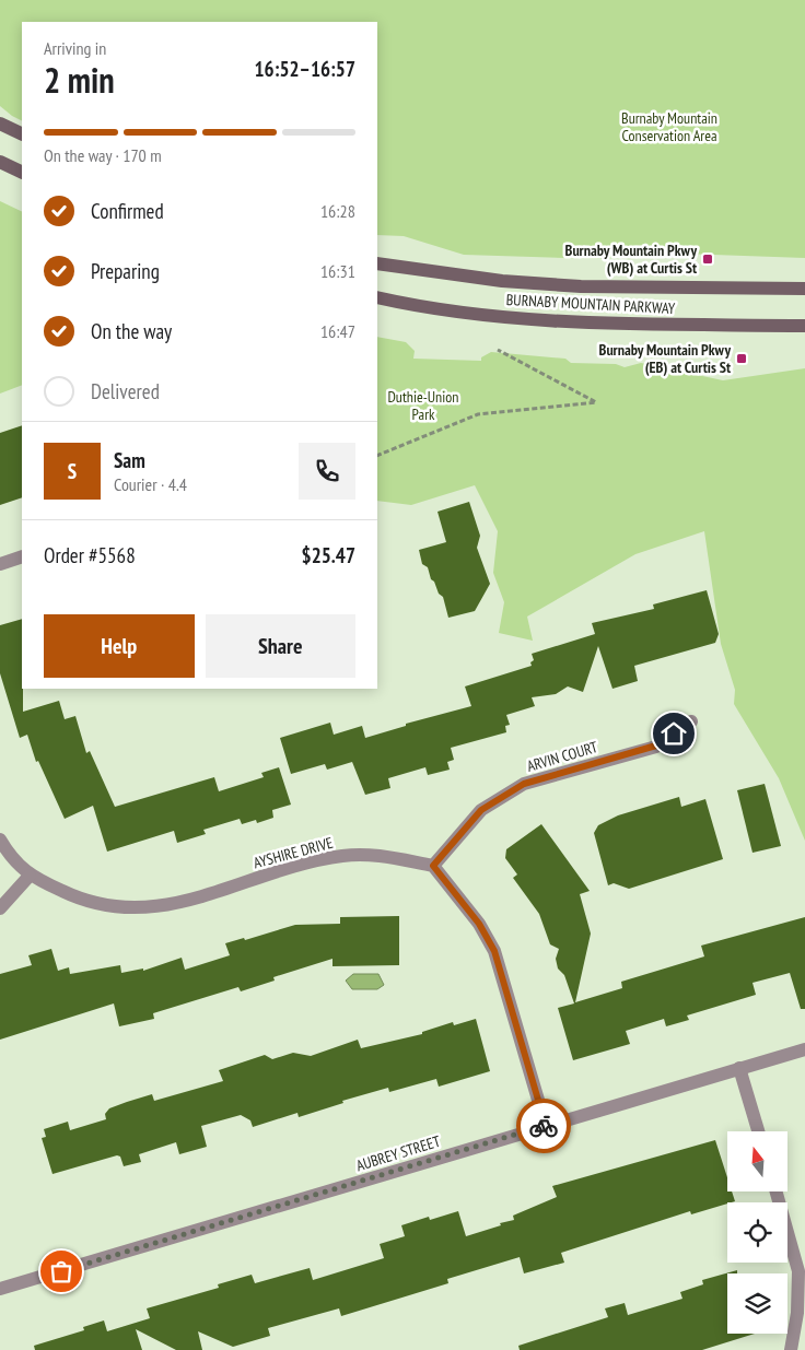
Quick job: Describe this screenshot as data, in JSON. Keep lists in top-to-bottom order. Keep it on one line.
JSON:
{"streets":{"main road":["BURNABY MOUNTAIN PARKWAY"],"street":["ARVIN COURT","AYSHIRE DRIVE","AUBREY STREET"]},"crossings":[["ARVIN COURT","AYSHIRE DRIVE"]],"parks":["Burnaby Mountain Conservation Area","Duthie-Union Park"],"places":{"transit":["Burnaby Mountain Pkwy (WB) at Curtis St","Burnaby Mountain Pkwy (EB) at Curtis St"]},"north":"top","page":{"heading":["2 min","Arriving in","16:52–16:57"],"panel":["Sam","Courier · 4.4","Order #5568","$25.47"],"bar":"On the way · 170 m","list":[["Confirmed","16:28"],["Preparing","16:31"],["On the way","16:47"],"Delivered"],"round":"S","buttons":["Help","Share"]}}
